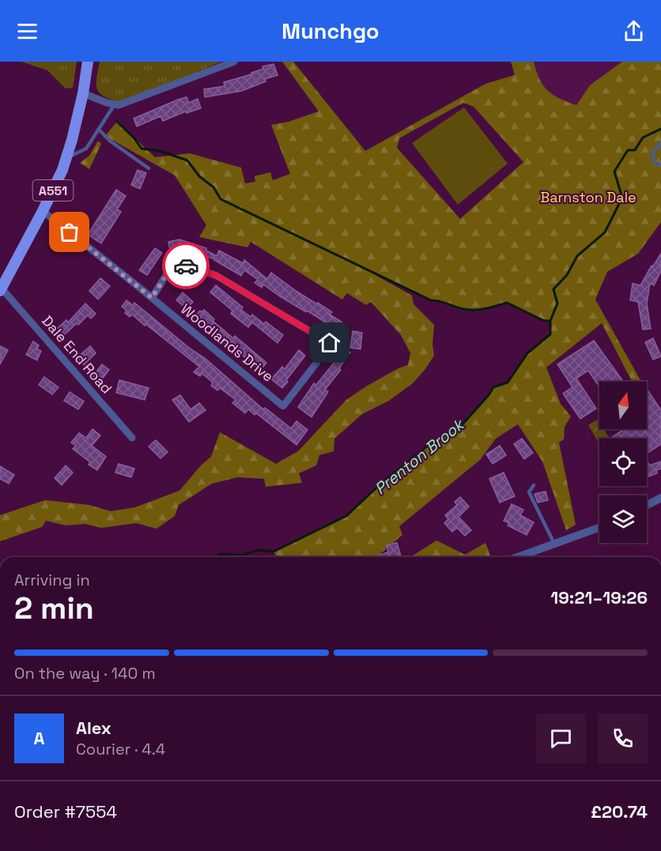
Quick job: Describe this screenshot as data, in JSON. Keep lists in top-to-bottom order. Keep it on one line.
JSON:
{"streets":{"main road":["A551"],"street":["Woodlands Drive","Dale End Road"]},"crossings":[["A551","Woodlands Drive"],["A551","Dale End Road"]],"water":["Prenton Brook"],"parks":["Barnston Dale"],"north":"top","page":{"header":"Munchgo","heading":["2 min","Arriving in","19:21–19:26"],"panel":["Alex","Courier · 4.4","Order #7554","£20.74"],"bar":"On the way · 140 m","round":"A"}}
